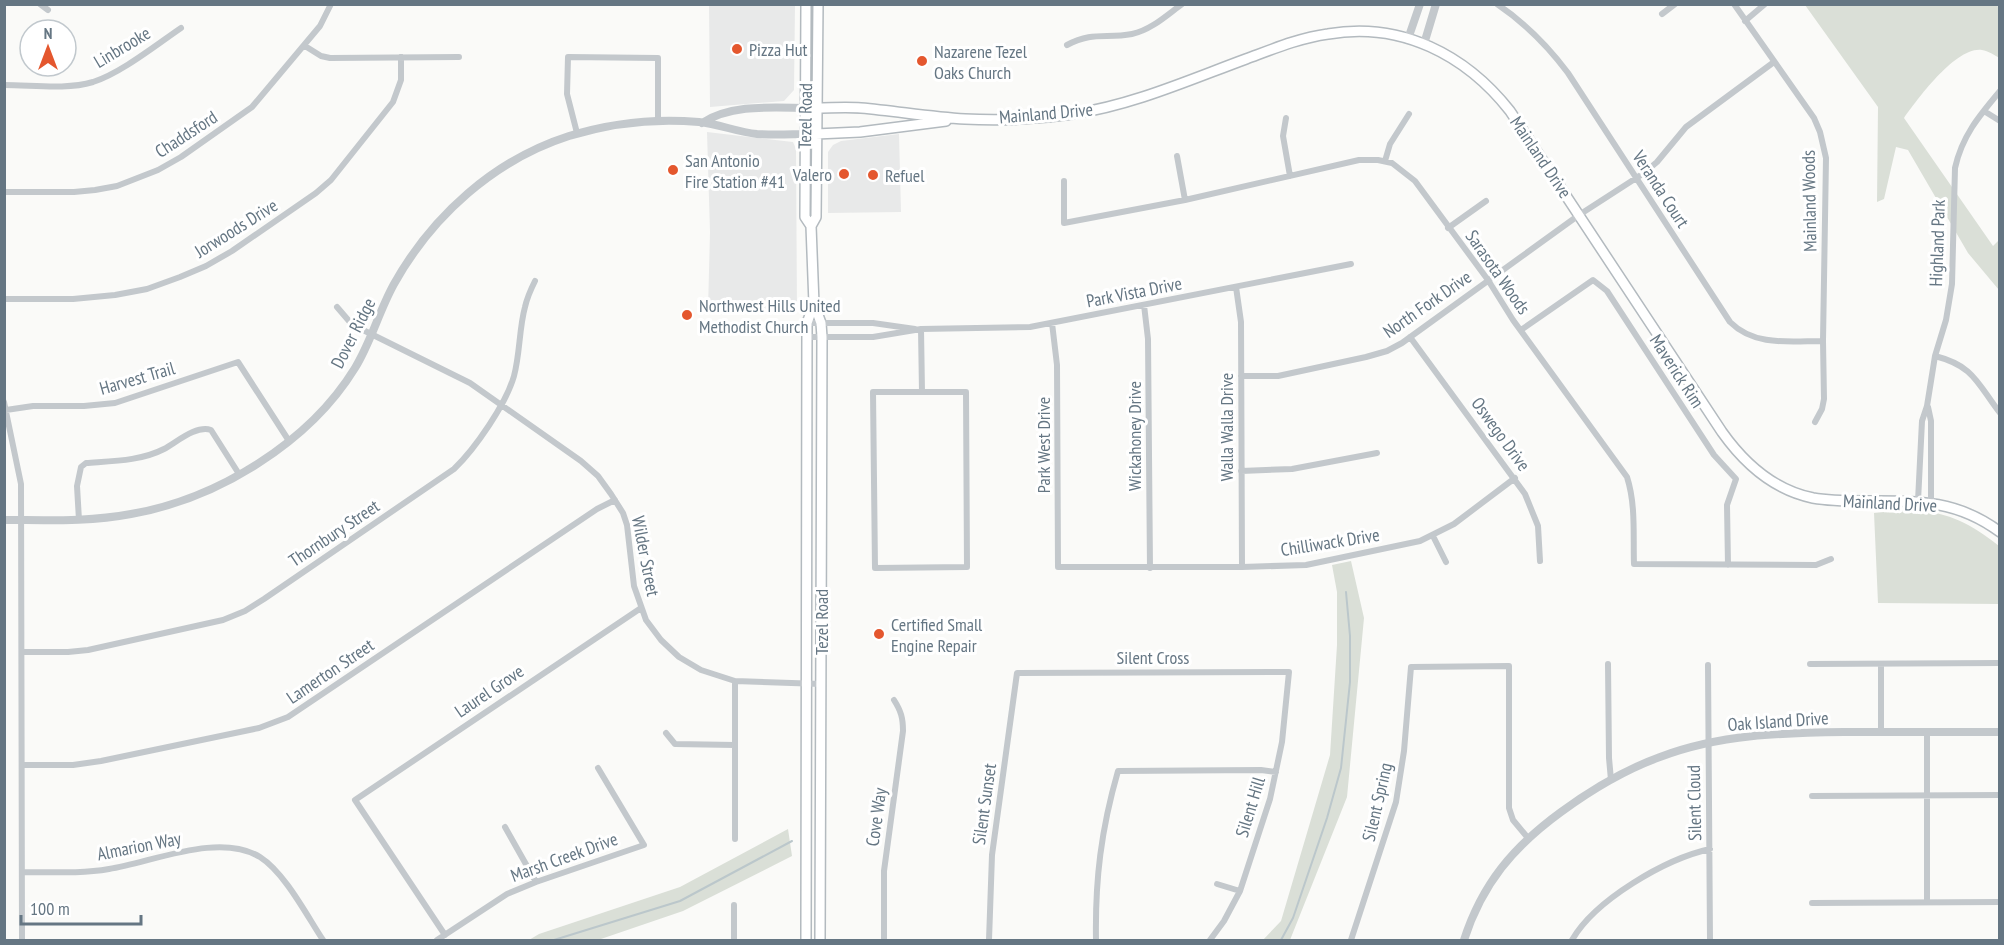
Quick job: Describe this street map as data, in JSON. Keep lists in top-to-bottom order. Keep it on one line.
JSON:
{"streets":{"main road":["Mainland Drive","Tezel Road"],"street":["Linbrooke","Chaddsford","Veranda Court","Mainland Woods","Jorwoods Drive","Highland Park","Sarasota Woods","Park Vista Drive","North Fork Drive","Dover Ridge","Maverick Rim","Harvest Trail","Walla Walla Drive","Oswego Drive","Wickahoney Drive","Park West Drive","Thornbury Street","Chilliwack Drive","Wilder Street","Silent Cross","Lamerton Street","Laurel Grove","Oak Island Drive","Silent Spring","Silent Cloud","Silent Sunset","Silent Hill","Cove Way","Almarion Way","Marsh Creek Drive"]},"crossings":[["Mainland Drive","Tezel Road"],["Mainland Drive","Highland Park"],["Mainland Drive","North Fork Drive"],["Mainland Drive","Dover Ridge"],["Tezel Road","Park Vista Drive"],["Tezel Road","Dover Ridge"],["Tezel Road","Wilder Street"],["Veranda Court","Mainland Woods"],["Veranda Court","North Fork Drive"],["Mainland Woods","North Fork Drive"],["Sarasota Woods","North Fork Drive"],["Sarasota Woods","Maverick Rim"],["Park Vista Drive","Walla Walla Drive"],["Park Vista Drive","Wickahoney Drive"],["Park Vista Drive","Park West Drive"],["North Fork Drive","Walla Walla Drive"],["North Fork Drive","Oswego Drive"],["Dover Ridge","Harvest Trail"],["Dover Ridge","Wilder Street"],["Walla Walla Drive","Chilliwack Drive"],["Oswego Drive","Chilliwack Drive"],["Wickahoney Drive","Chilliwack Drive"],["Park West Drive","Chilliwack Drive"],["Thornbury Street","Wilder Street"],["Wilder Street","Lamerton Street"],["Wilder Street","Laurel Grove"],["Silent Cross","Silent Sunset"],["Silent Cross","Silent Hill"],["Laurel Grove","Marsh Creek Drive"],["Oak Island Drive","Silent Spring"],["Oak Island Drive","Silent Cloud"]],"places":["Pizza Hut","Nazarene Tezel Oaks Church","San Antonio Fire Station #41","Valero","Refuel","Northwest Hills United Methodist Church","Certified Small Engine Repair"],"scale_bar":"100 m","north":"top"}
